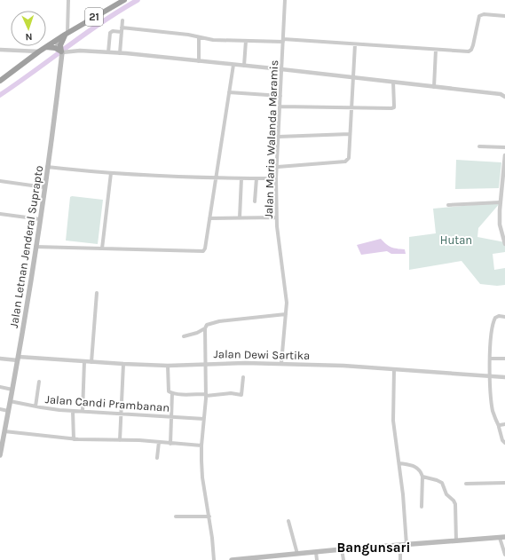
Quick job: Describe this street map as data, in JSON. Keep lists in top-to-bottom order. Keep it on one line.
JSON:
{"streets":{"highway":["21"],"main road":["Jalan Letnan Jenderal Suprapto"],"street":["Jalan Maria Walanda Maramis","Jalan Dewi Sartika","Jalan Candi Prambanan"]},"crossings":[["Jalan Maria Walanda Maramis","Jalan Dewi Sartika"],["Jalan Letnan Jenderal Suprapto","Jalan Dewi Sartika"],["Jalan Letnan Jenderal Suprapto","Jalan Candi Prambanan"]],"districts":["Bangunsari"],"parks":["Hutan"],"north":"bottom"}
